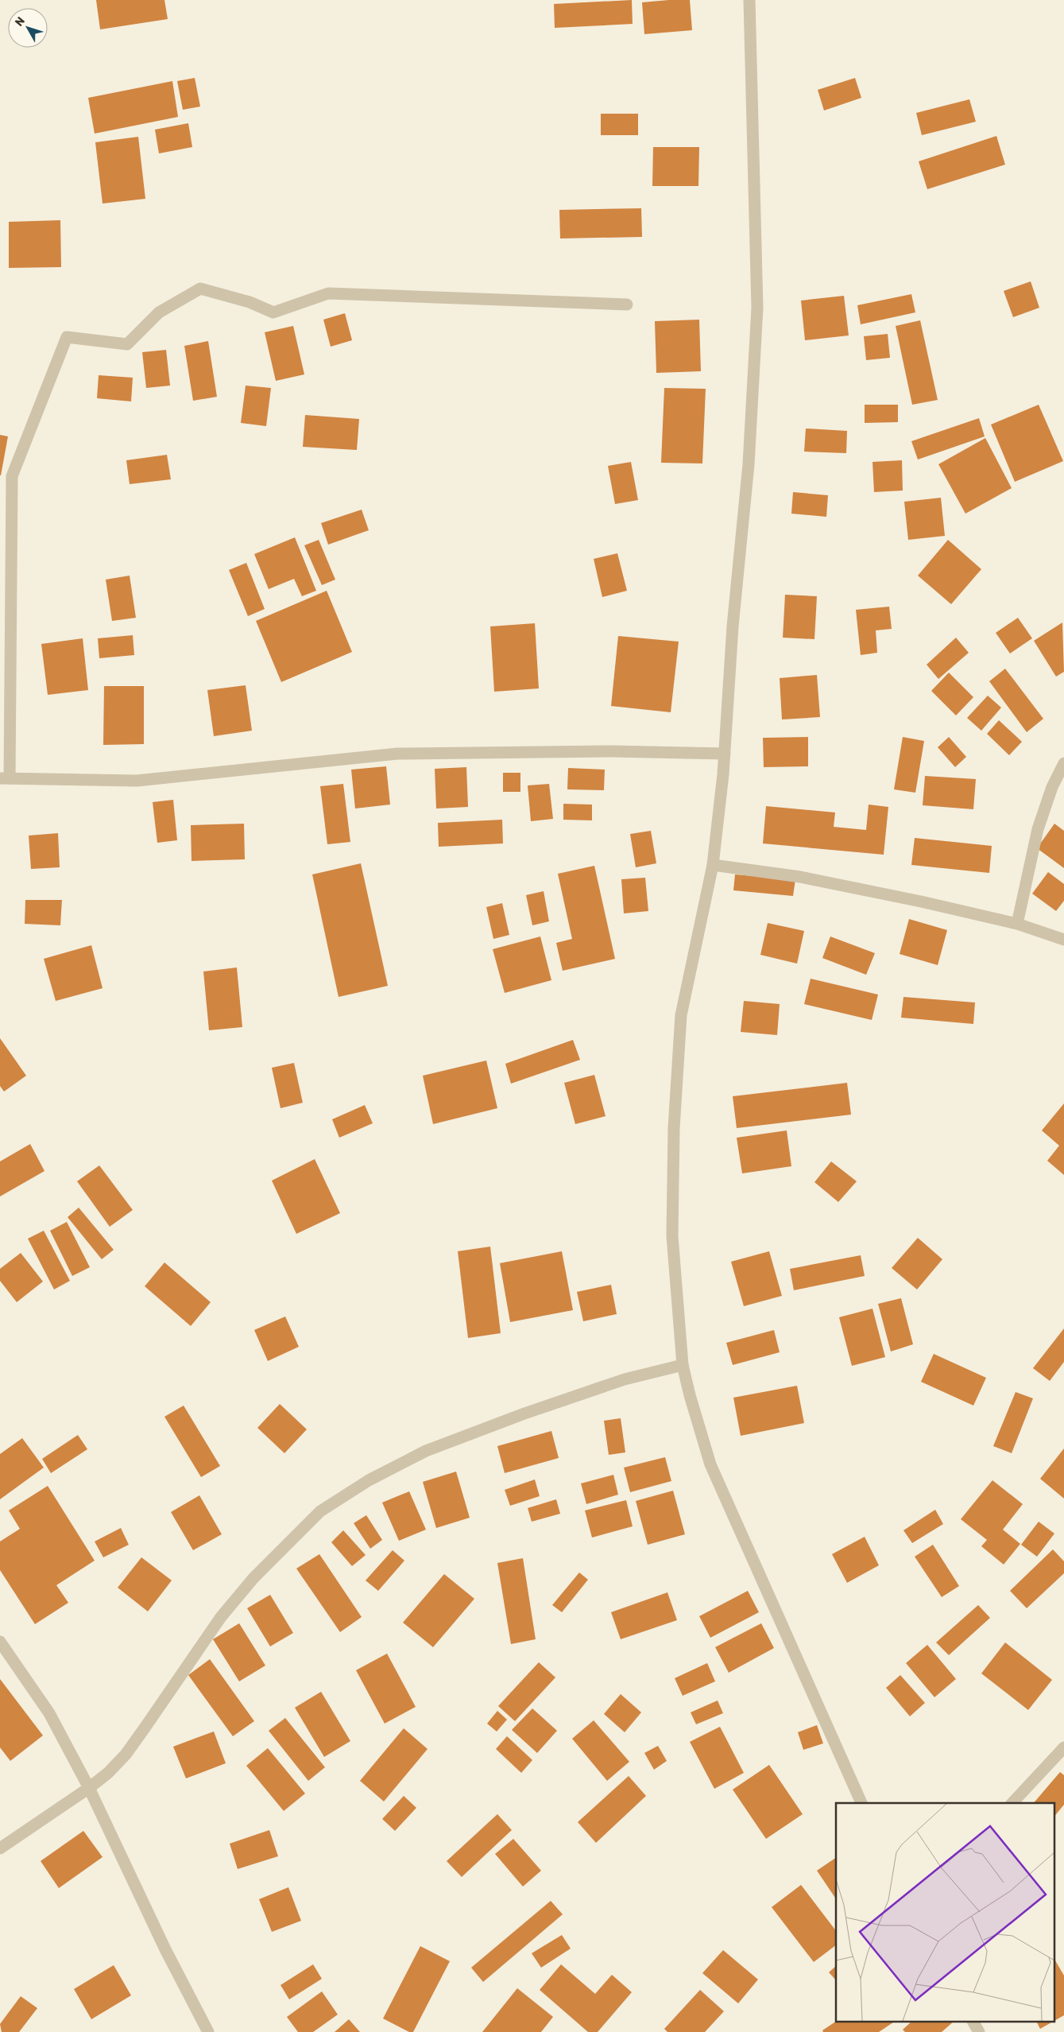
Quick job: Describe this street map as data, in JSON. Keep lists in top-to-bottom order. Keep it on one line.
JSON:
{"north":"top left"}
